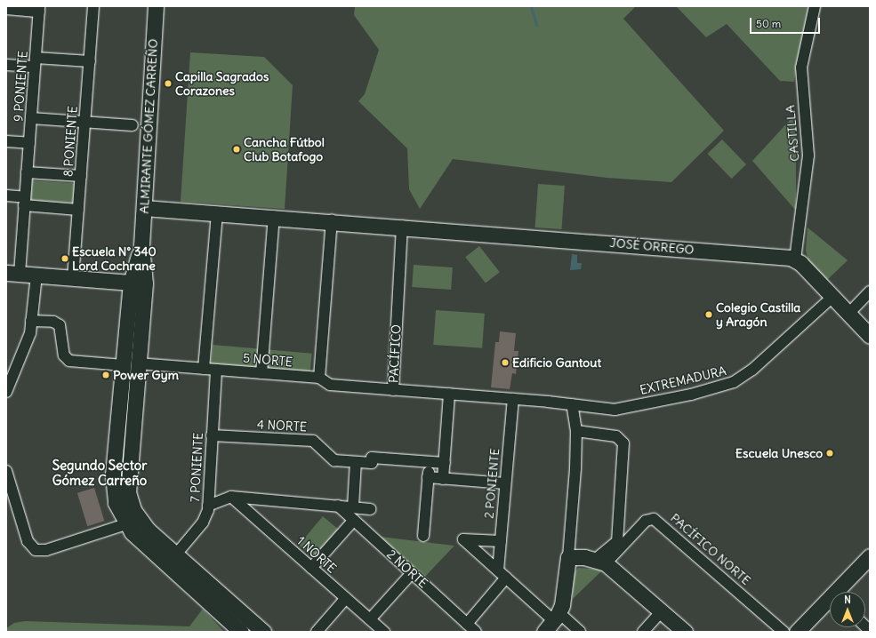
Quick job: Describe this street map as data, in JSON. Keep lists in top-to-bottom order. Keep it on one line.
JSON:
{"streets":{"street":["9 PONIENTE","ALMIRANTE GÓMEZ CARREÑO","CASTILLA","8 PONIENTE","JOSÉ ORREGO","PACÍFICO","5 NORTE","EXTREMADURA","4 NORTE","7 PONIENTE","2 PONIENTE","PACÍFICO NORTE","1 NORTE","2 NORTE"]},"crossings":[["ALMIRANTE GÓMEZ CARREÑO","5 NORTE"],["ALMIRANTE GÓMEZ CARREÑO","7 PONIENTE"],["CASTILLA","JOSÉ ORREGO"],["JOSÉ ORREGO","PACÍFICO"],["PACÍFICO","5 NORTE"],["PACÍFICO","EXTREMADURA"],["PACÍFICO","2 PONIENTE"],["5 NORTE","7 PONIENTE"],["4 NORTE","7 PONIENTE"]],"districts":["Segundo Sector Gómez Carreño"],"places":["Capilla Sagrados Corazones","Cancha Fútbol Club Botafogo","Escuela N° 340 Lord Cochrane","Colegio Castilla y Aragón","Edificio Gantout","Power Gym","Escuela Unesco"],"scale_bar":"50 m","north":"top"}
